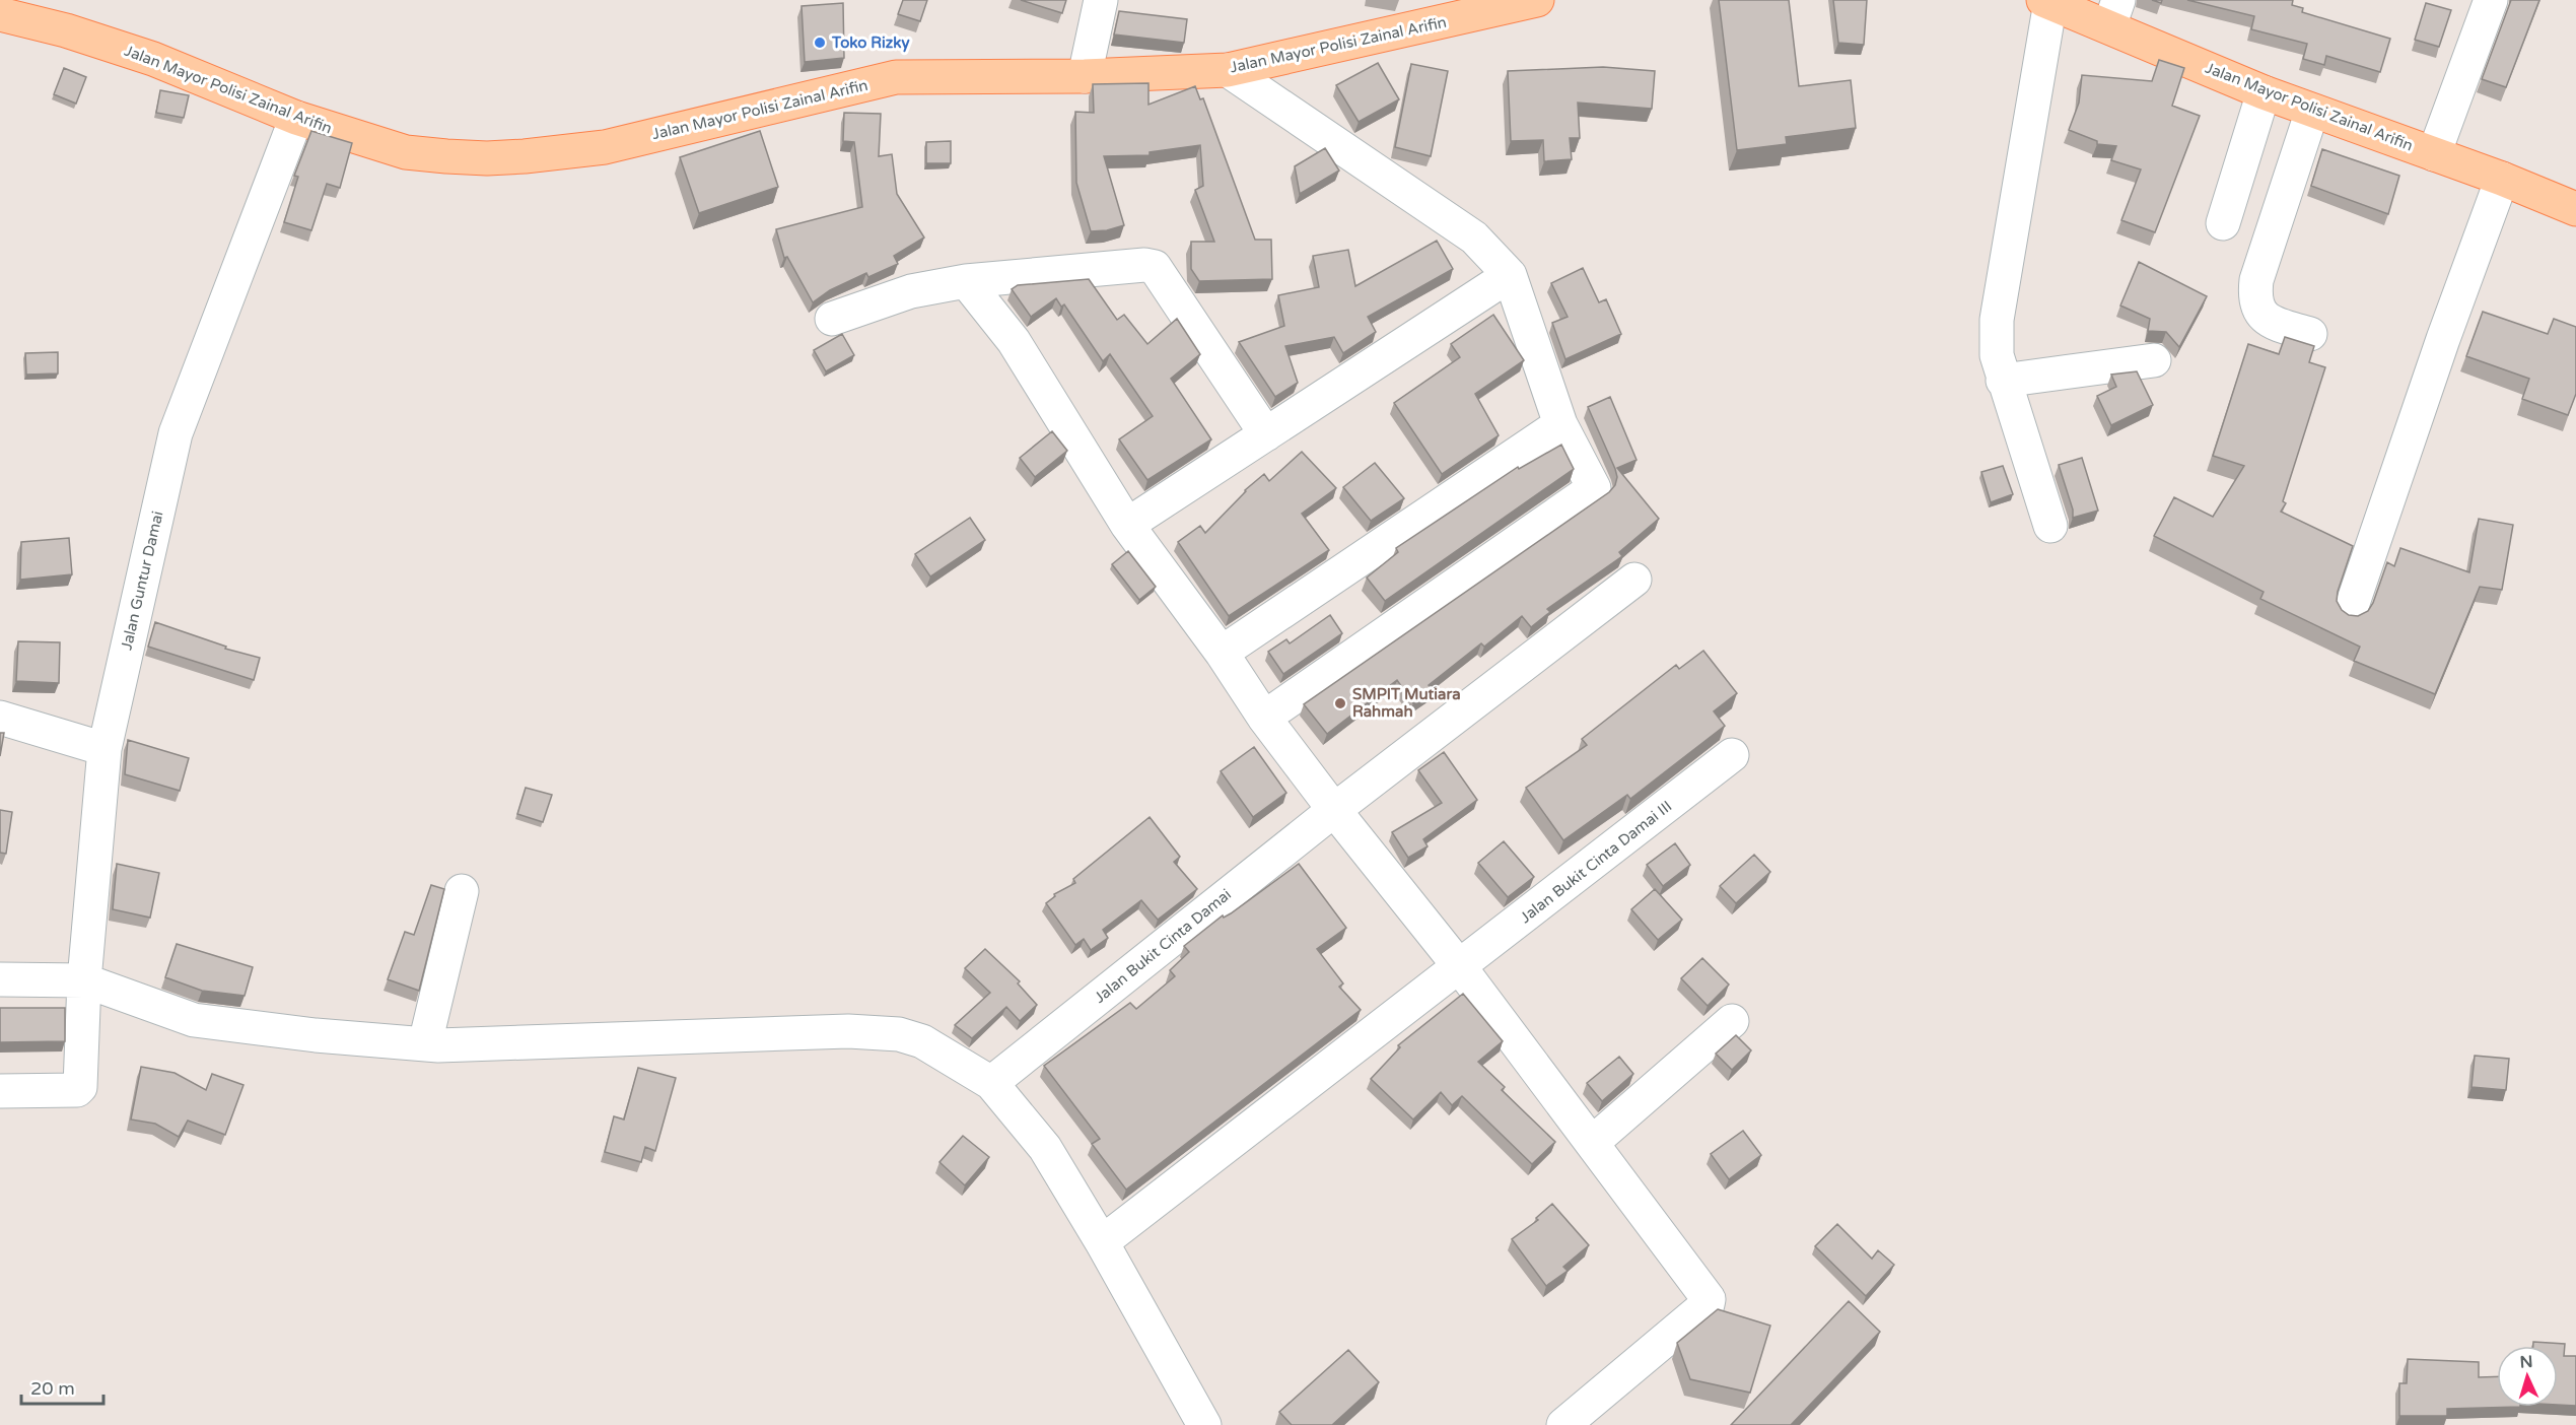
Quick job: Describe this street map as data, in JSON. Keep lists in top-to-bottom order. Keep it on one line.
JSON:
{"streets":{"main road":["Jalan Mayor Polisi Zainal Arifin"],"street":["Jalan Guntur Damai","Jalan Bukit Cinta Damai III","Jalan Bukit Cinta Damai"]},"crossings":[["Jalan Mayor Polisi Zainal Arifin","Jalan Guntur Damai"]],"places":["Toko Rizky","SMPIT Mutiara Rahmah"],"scale_bar":"20 m","north":"top"}
